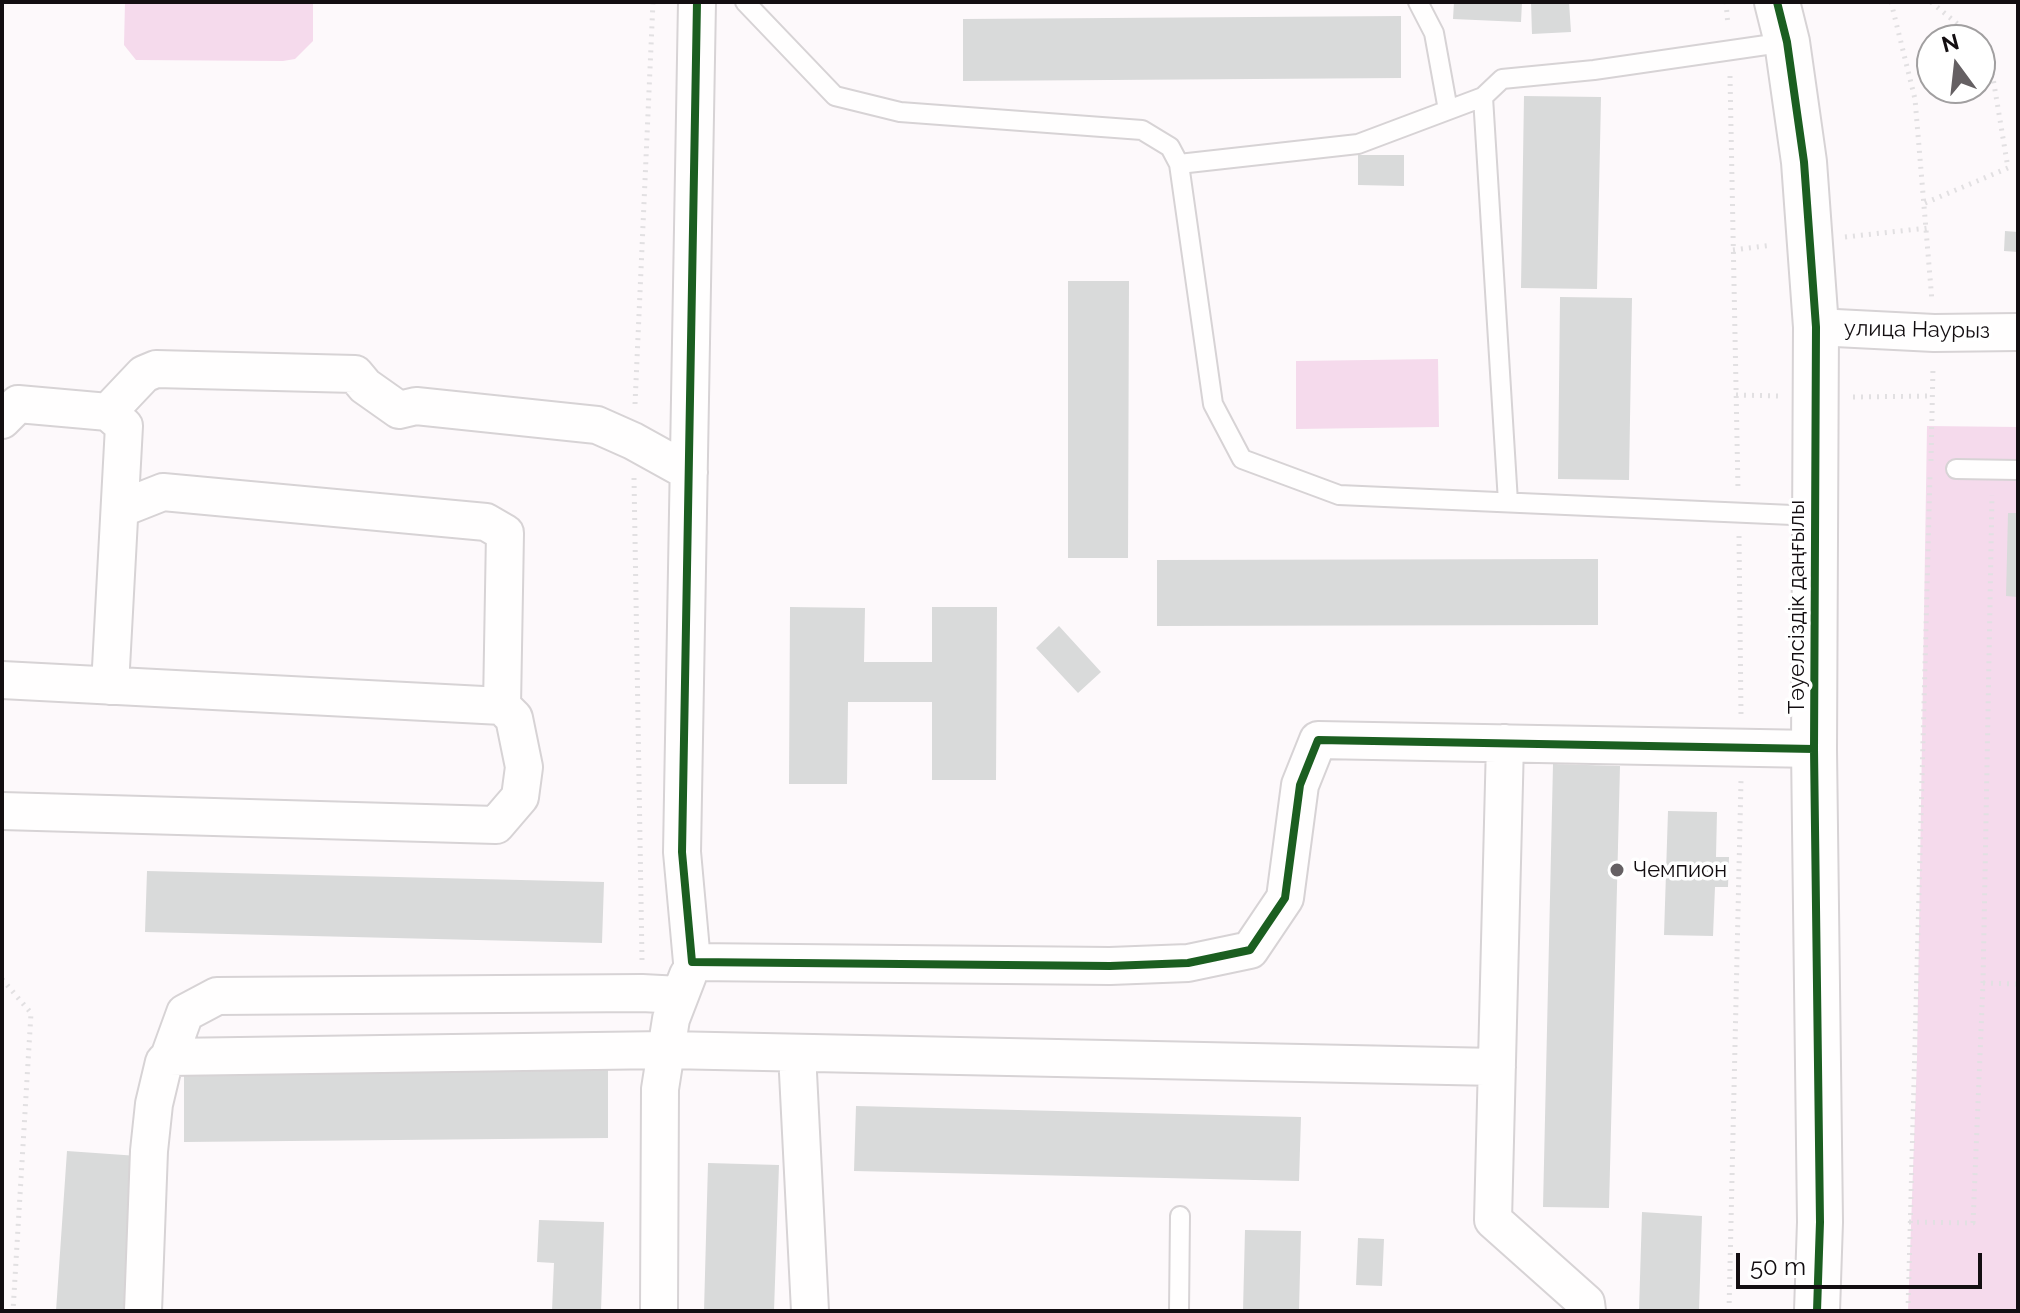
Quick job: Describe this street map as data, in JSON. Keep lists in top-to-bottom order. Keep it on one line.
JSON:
{"streets":{"street":["улица Наурыз","Тәуелсіздік даңғылы"]},"crossings":[["улица Наурыз","Тәуелсіздік даңғылы"]],"places":["Чемпион"],"scale_bar":"50 m","north":"top"}
